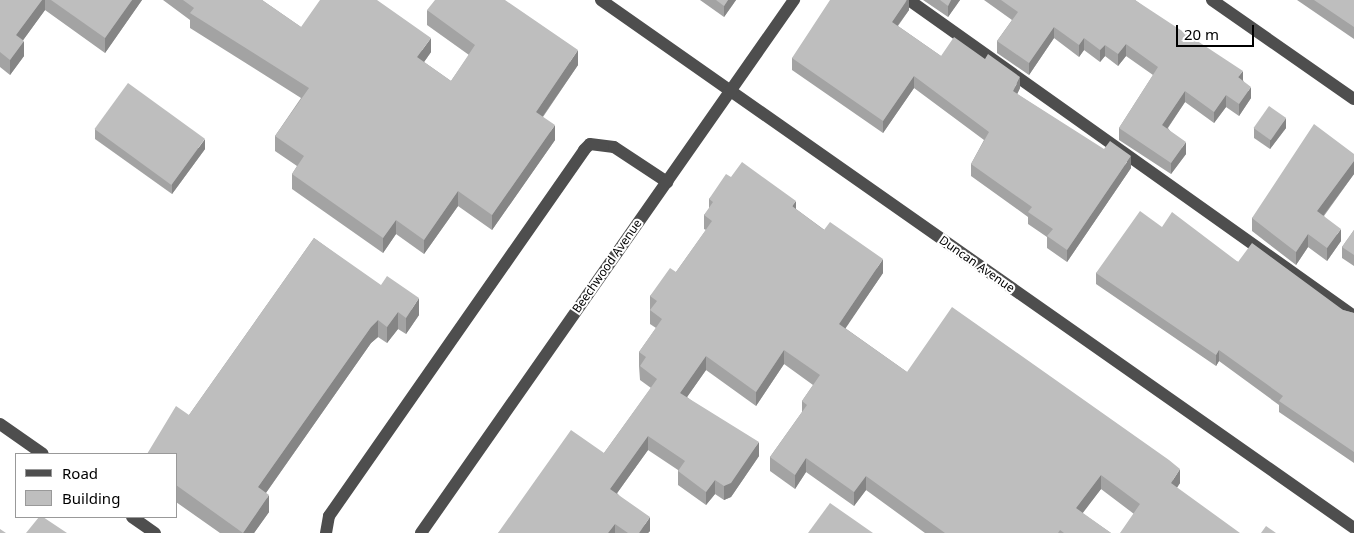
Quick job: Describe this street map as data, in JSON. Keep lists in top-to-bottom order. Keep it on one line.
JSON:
{"streets":{"street":["Duncan Avenue","Beechwood Avenue"]},"crossings":[["Duncan Avenue","Beechwood Avenue"]],"legend":["Road","Building"],"scale_bar":"20 m"}
